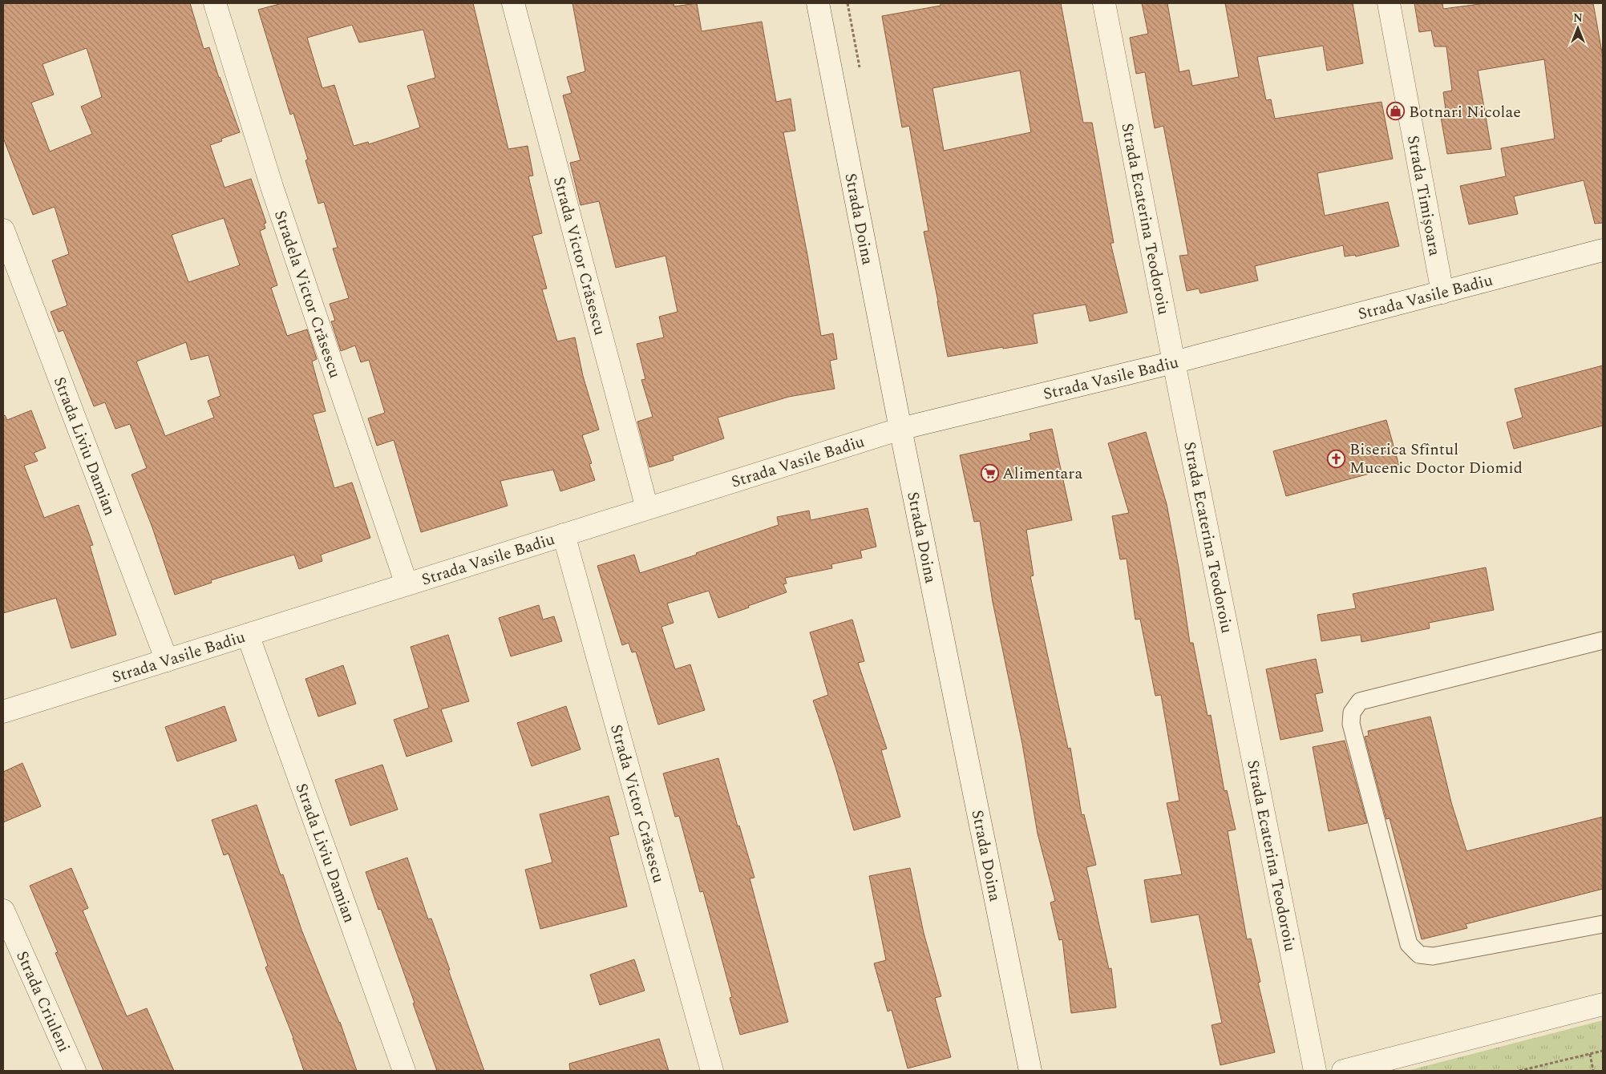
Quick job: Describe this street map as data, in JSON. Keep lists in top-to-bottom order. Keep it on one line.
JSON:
{"streets":{"street":["Strada Timișoara","Strada Doina","Strada Ecaterina Teodoroiu","Strada Victor Crăsescu","Stradela Victor Crăsescu","Strada Vasile Badiu","Strada Liviu Damian","Strada Criuleni"]},"crossings":[["Strada Timișoara","Strada Vasile Badiu"],["Strada Doina","Strada Vasile Badiu"],["Strada Ecaterina Teodoroiu","Strada Vasile Badiu"],["Strada Victor Crăsescu","Strada Vasile Badiu"],["Stradela Victor Crăsescu","Strada Vasile Badiu"],["Strada Vasile Badiu","Strada Liviu Damian"]],"places":{"shop":["Botnari Nicolae"],"church":["Biserica Sfîntul Mucenic Doctor Diomid"],"supermarket":["Alimentara"]},"north":"top"}
